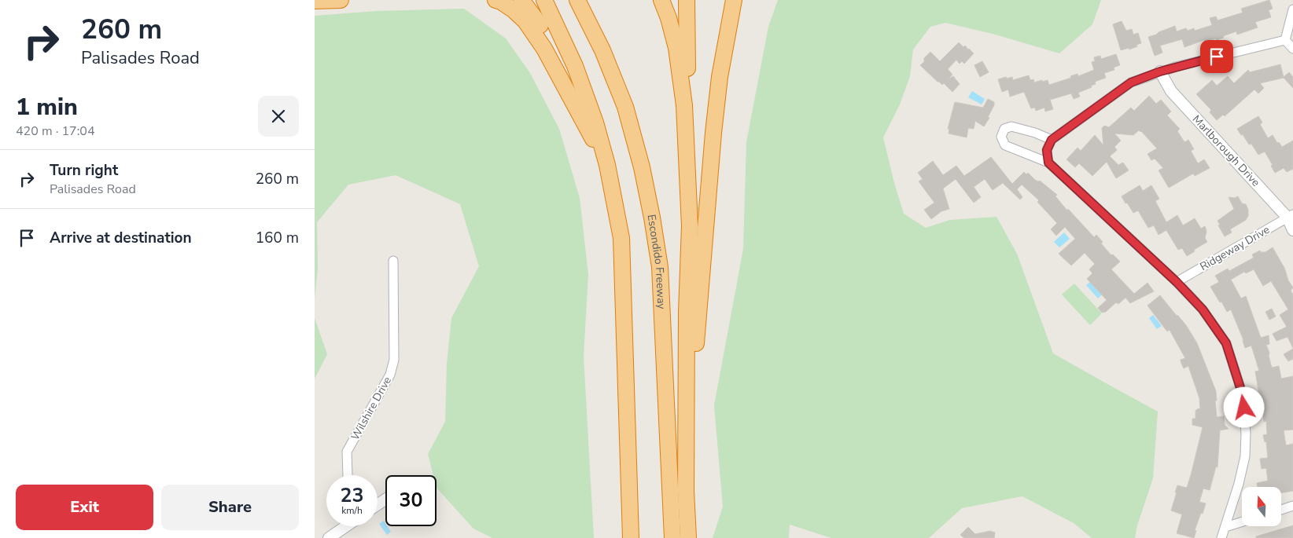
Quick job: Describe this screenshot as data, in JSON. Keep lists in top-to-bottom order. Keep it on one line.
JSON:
{"streets":{"highway":["Escondido Freeway"],"street":["Marlborough Drive","Ridgeway Drive","Wilshire Drive"]},"crossings":[["Marlborough Drive","Ridgeway Drive"]],"north":"top","page":{"turn":["260 m","Palisades Road"],"heading":["1 min","420 m · 17:04"],"list":[{"name":"Turn right","note":"Palisades Road","value":"260 m"},{"name":"Arrive at destination","value":"160 m"}],"speed":"23 km/h","limit":"30","buttons":["Exit","Share"]}}
